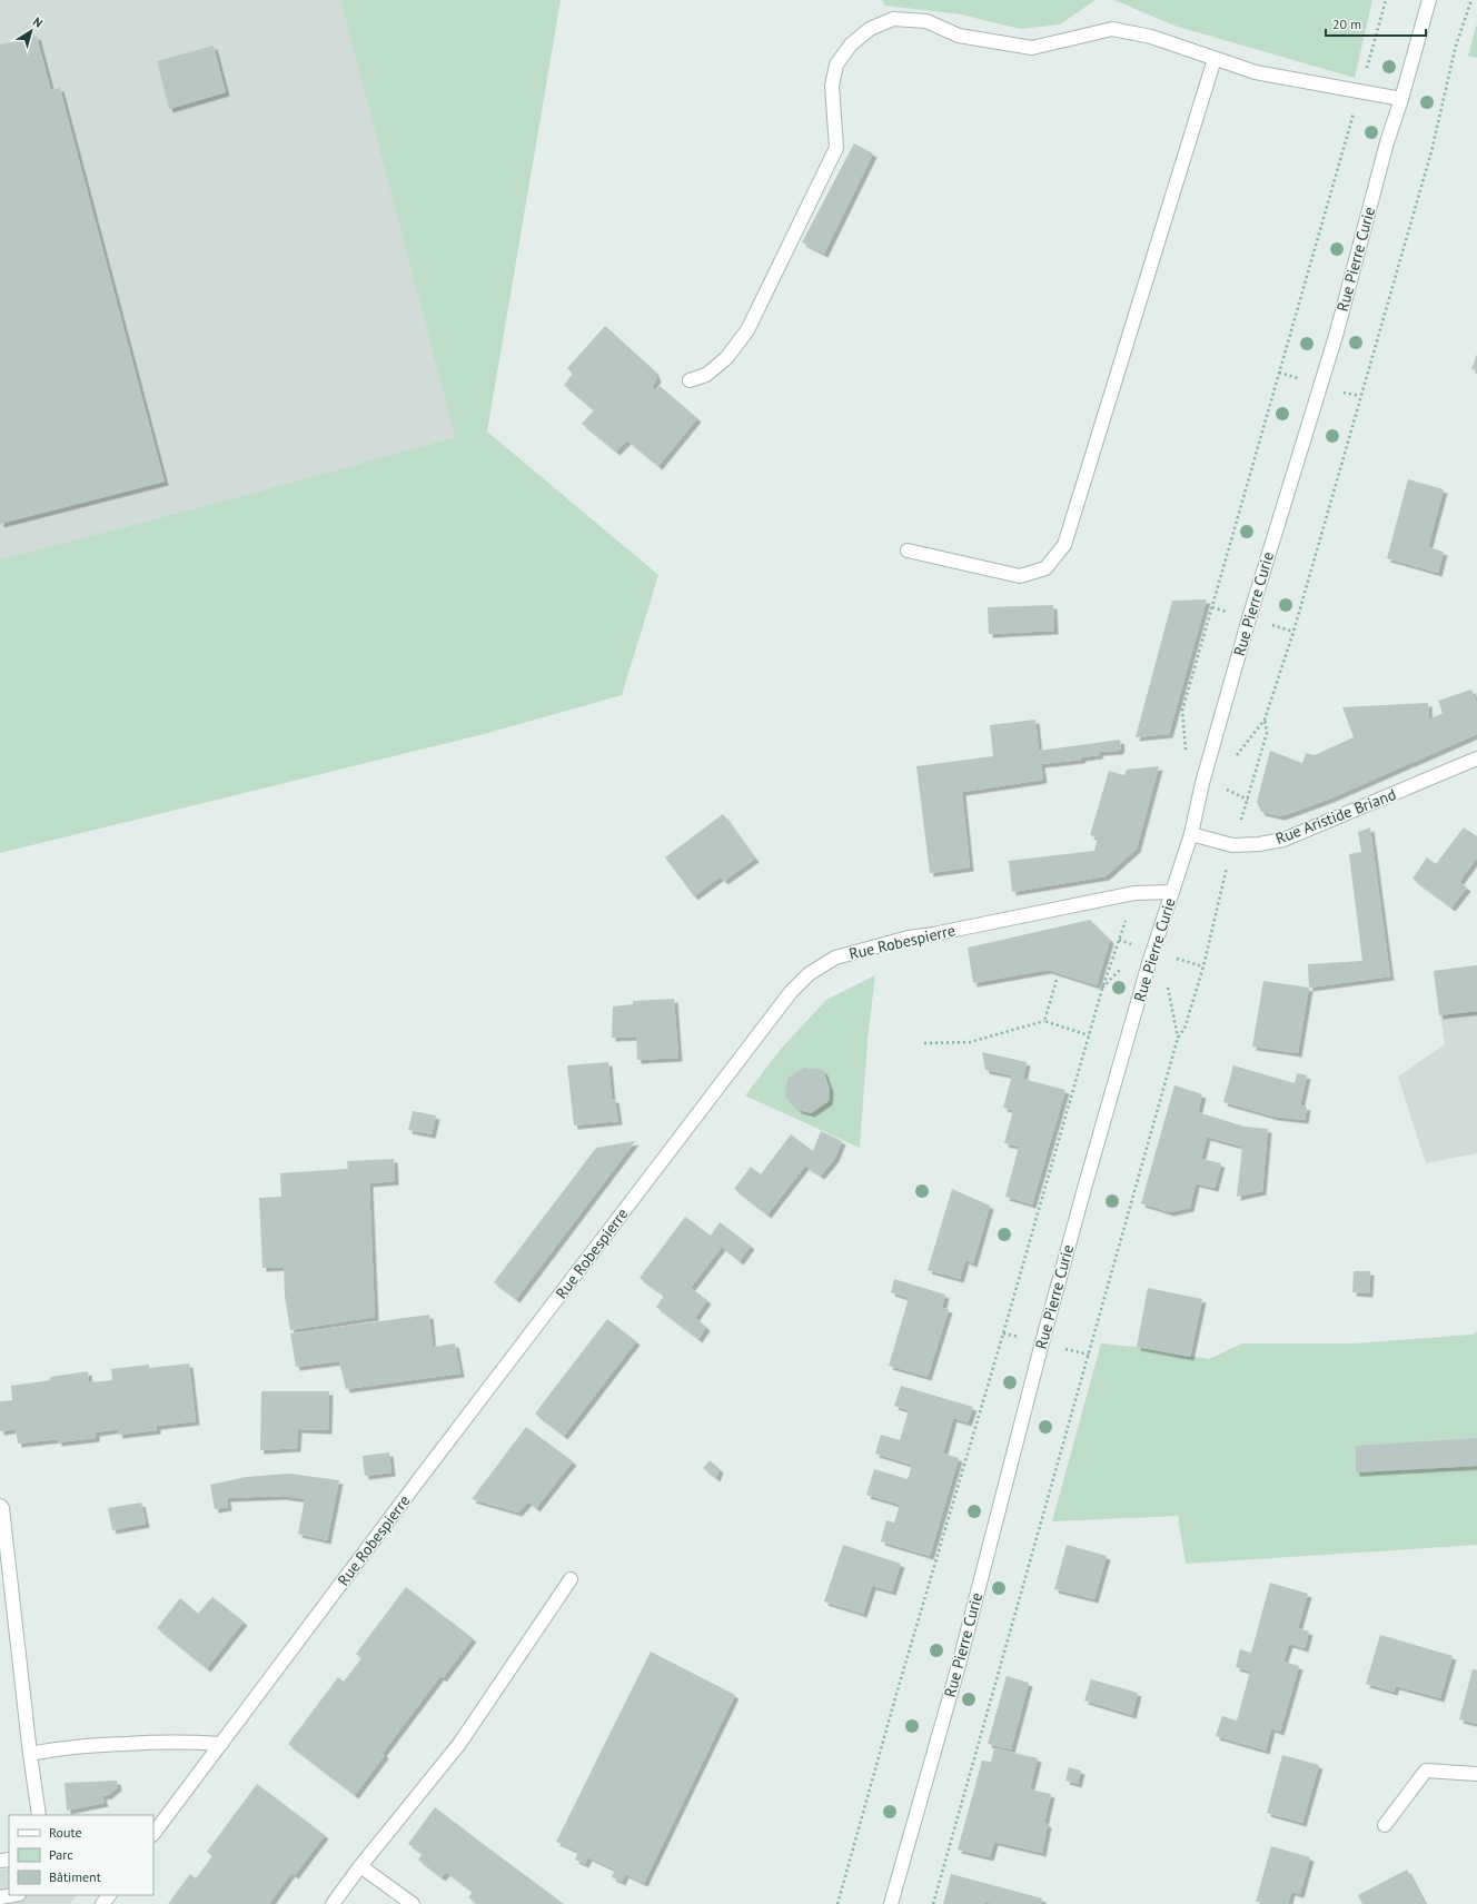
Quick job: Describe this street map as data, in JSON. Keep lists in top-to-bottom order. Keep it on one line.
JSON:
{"streets":{"main road":["Rue Pierre Curie","Rue Aristide Briand","Rue Robespierre"]},"crossings":[["Rue Pierre Curie","Rue Aristide Briand"],["Rue Pierre Curie","Rue Robespierre"]],"legend":["Route","Parc","Bâtiment"],"scale_bar":"20 m","north":"top right"}
